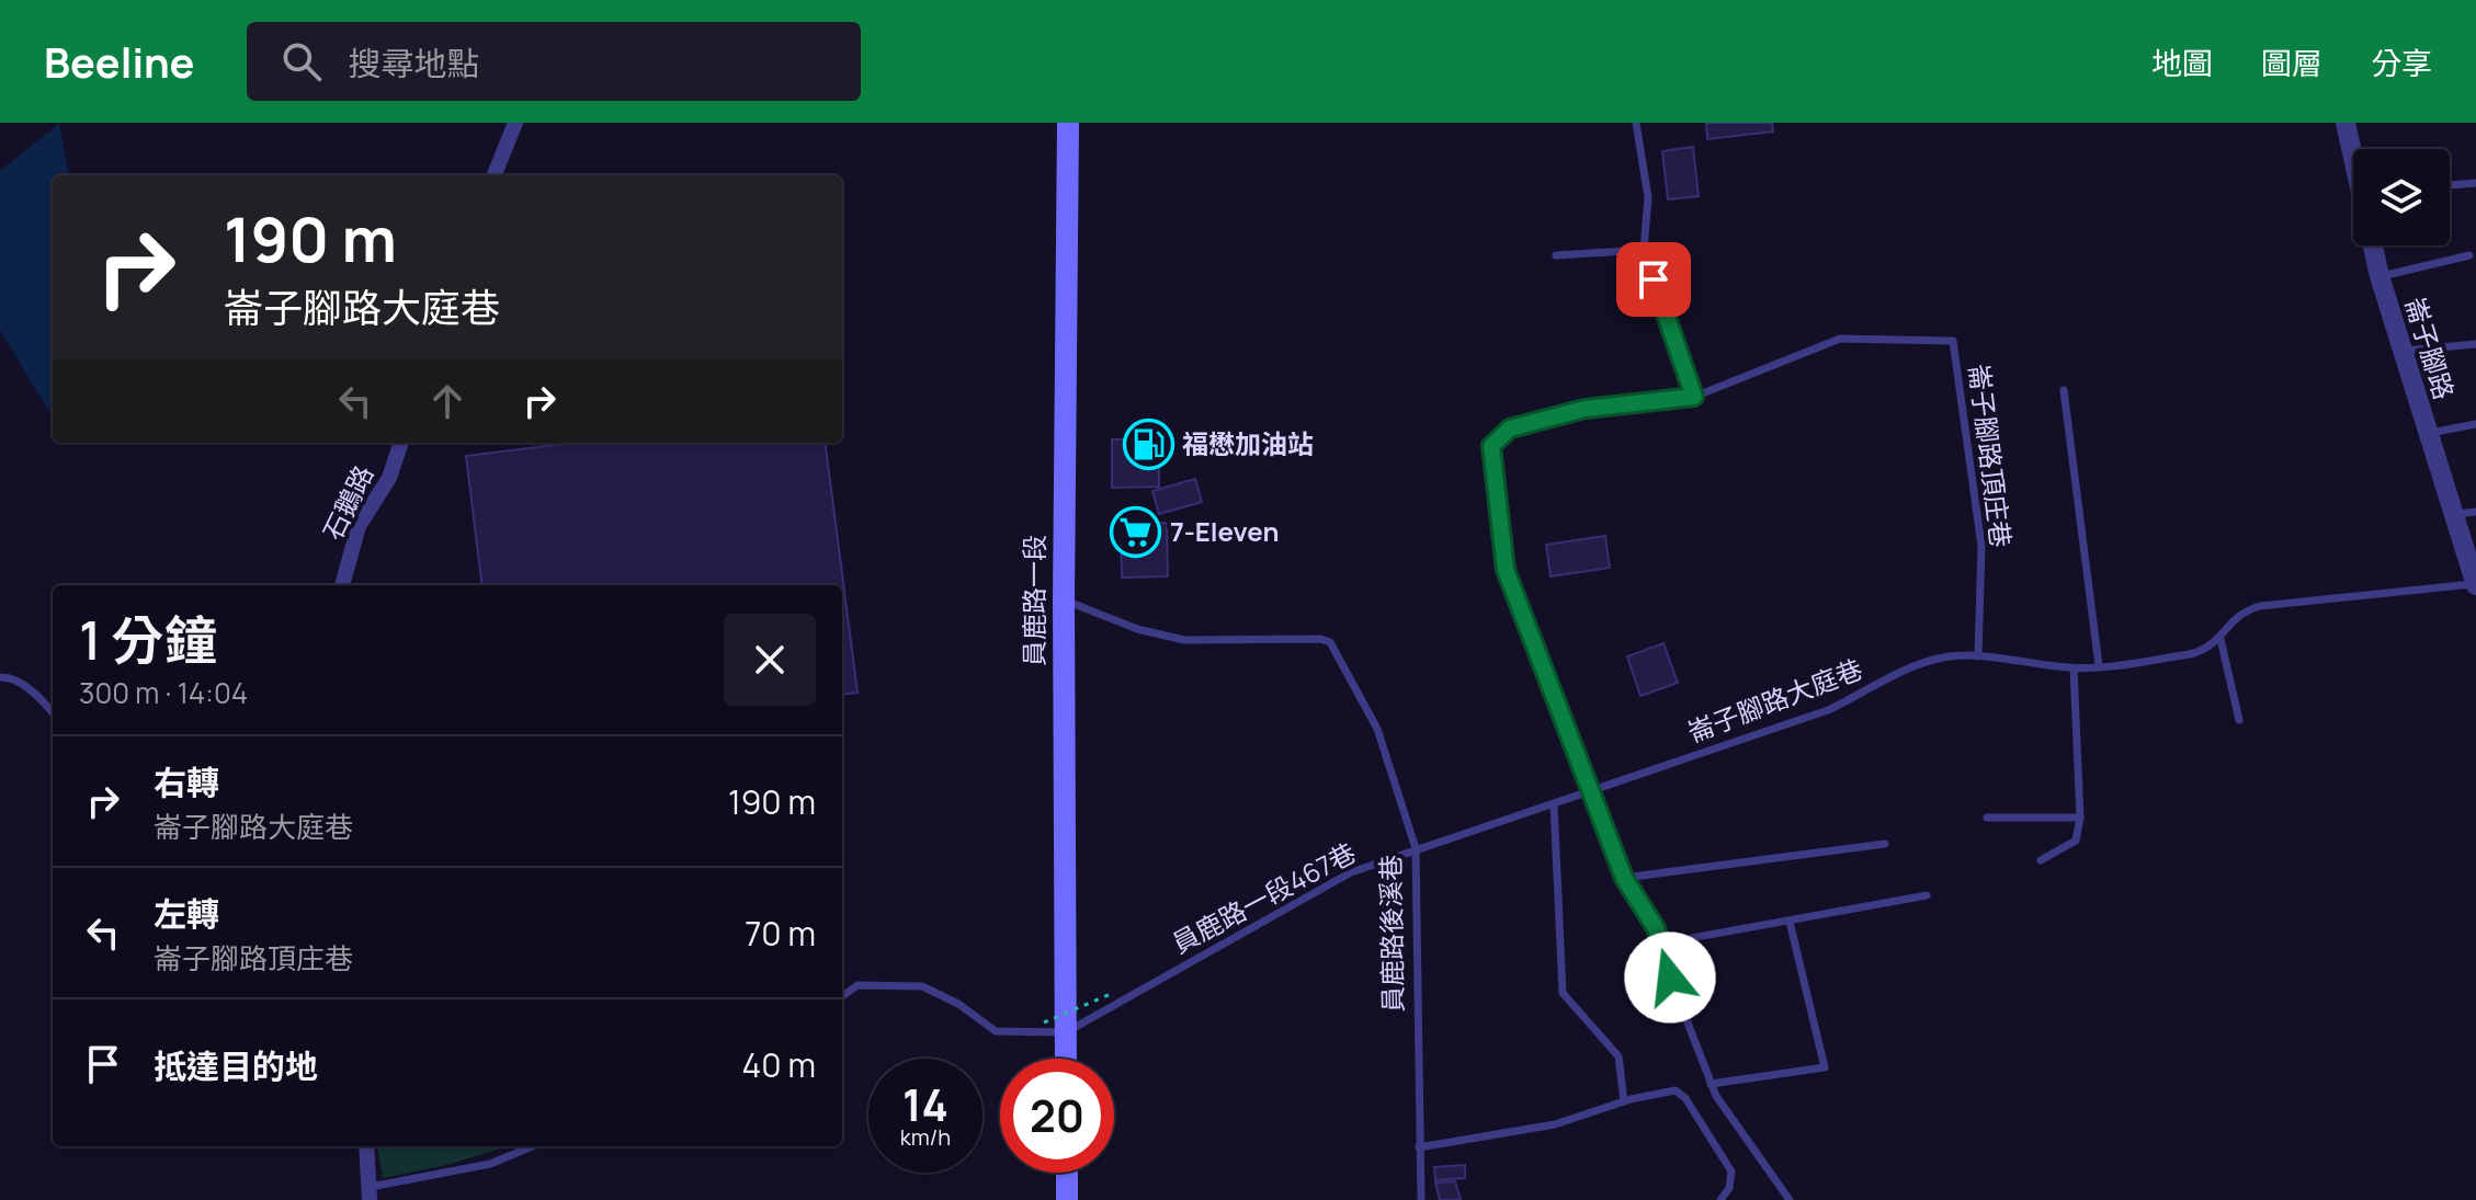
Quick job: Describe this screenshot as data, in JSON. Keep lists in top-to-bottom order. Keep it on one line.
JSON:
{"streets":{"main road":["員鹿路一段"],"street":["崙子腳路","石鵝路"],"lane":["崙子腳路頂庄巷","崙子腳路大庭巷","員鹿路一段467巷","員鹿路後溪巷"]},"crossings":[["崙子腳路","崙子腳路大庭巷"],["崙子腳路頂庄巷","崙子腳路大庭巷"],["員鹿路一段","員鹿路一段467巷"],["員鹿路一段","員鹿路後溪巷"],["崙子腳路大庭巷","員鹿路一段467巷"],["員鹿路一段467巷","員鹿路後溪巷"]],"places":{"fuel station":["福懋加油站"],"supermarket":["7-Eleven"]},"page":{"header":"Beeline","search":"搜尋地點","nav":["地圖","圖層","分享"],"turn":["190 m","崙子腳路大庭巷"],"heading":["1 分鐘","300 m · 14:04"],"list":[{"name":"右轉","note":"崙子腳路大庭巷","value":"190 m"},{"name":"左轉","note":"崙子腳路頂庄巷","value":"70 m"},{"name":"抵達目的地","value":"40 m"}],"speed":"14 km/h","limit":"20"}}
